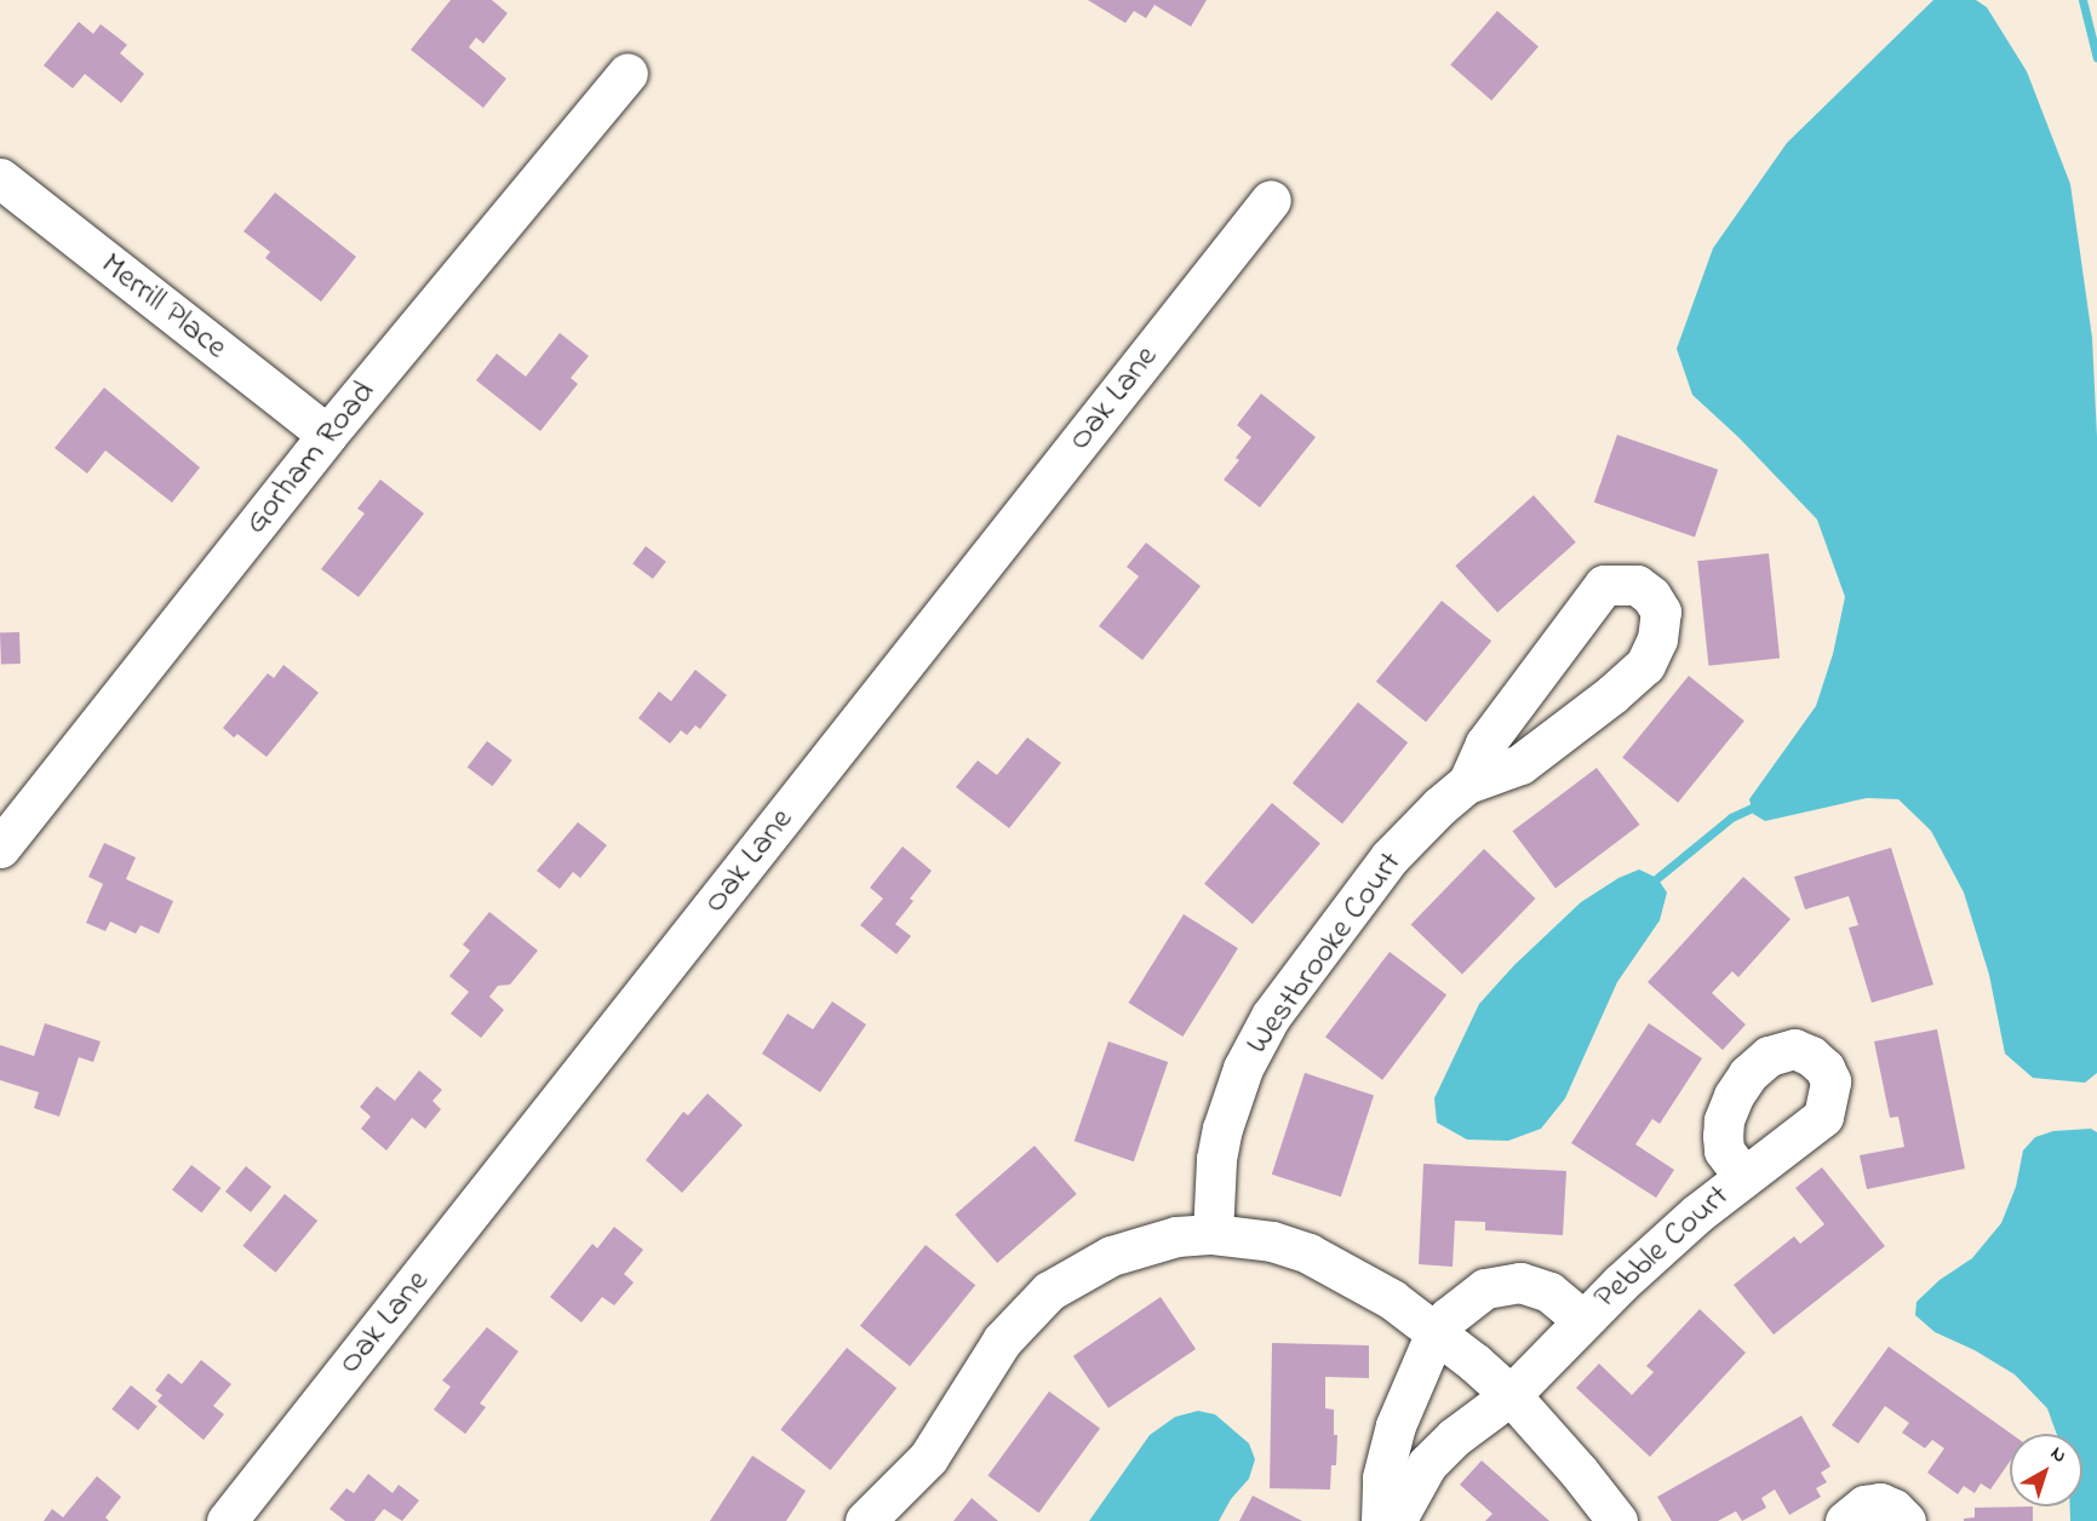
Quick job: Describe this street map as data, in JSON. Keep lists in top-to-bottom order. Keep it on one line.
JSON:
{"streets":{"street":["Merrill Place","Oak Lane","Gorham Road","Westbrooke Court","Pebble Court"]},"crossings":[["Merrill Place","Gorham Road"]],"north":"top right"}
